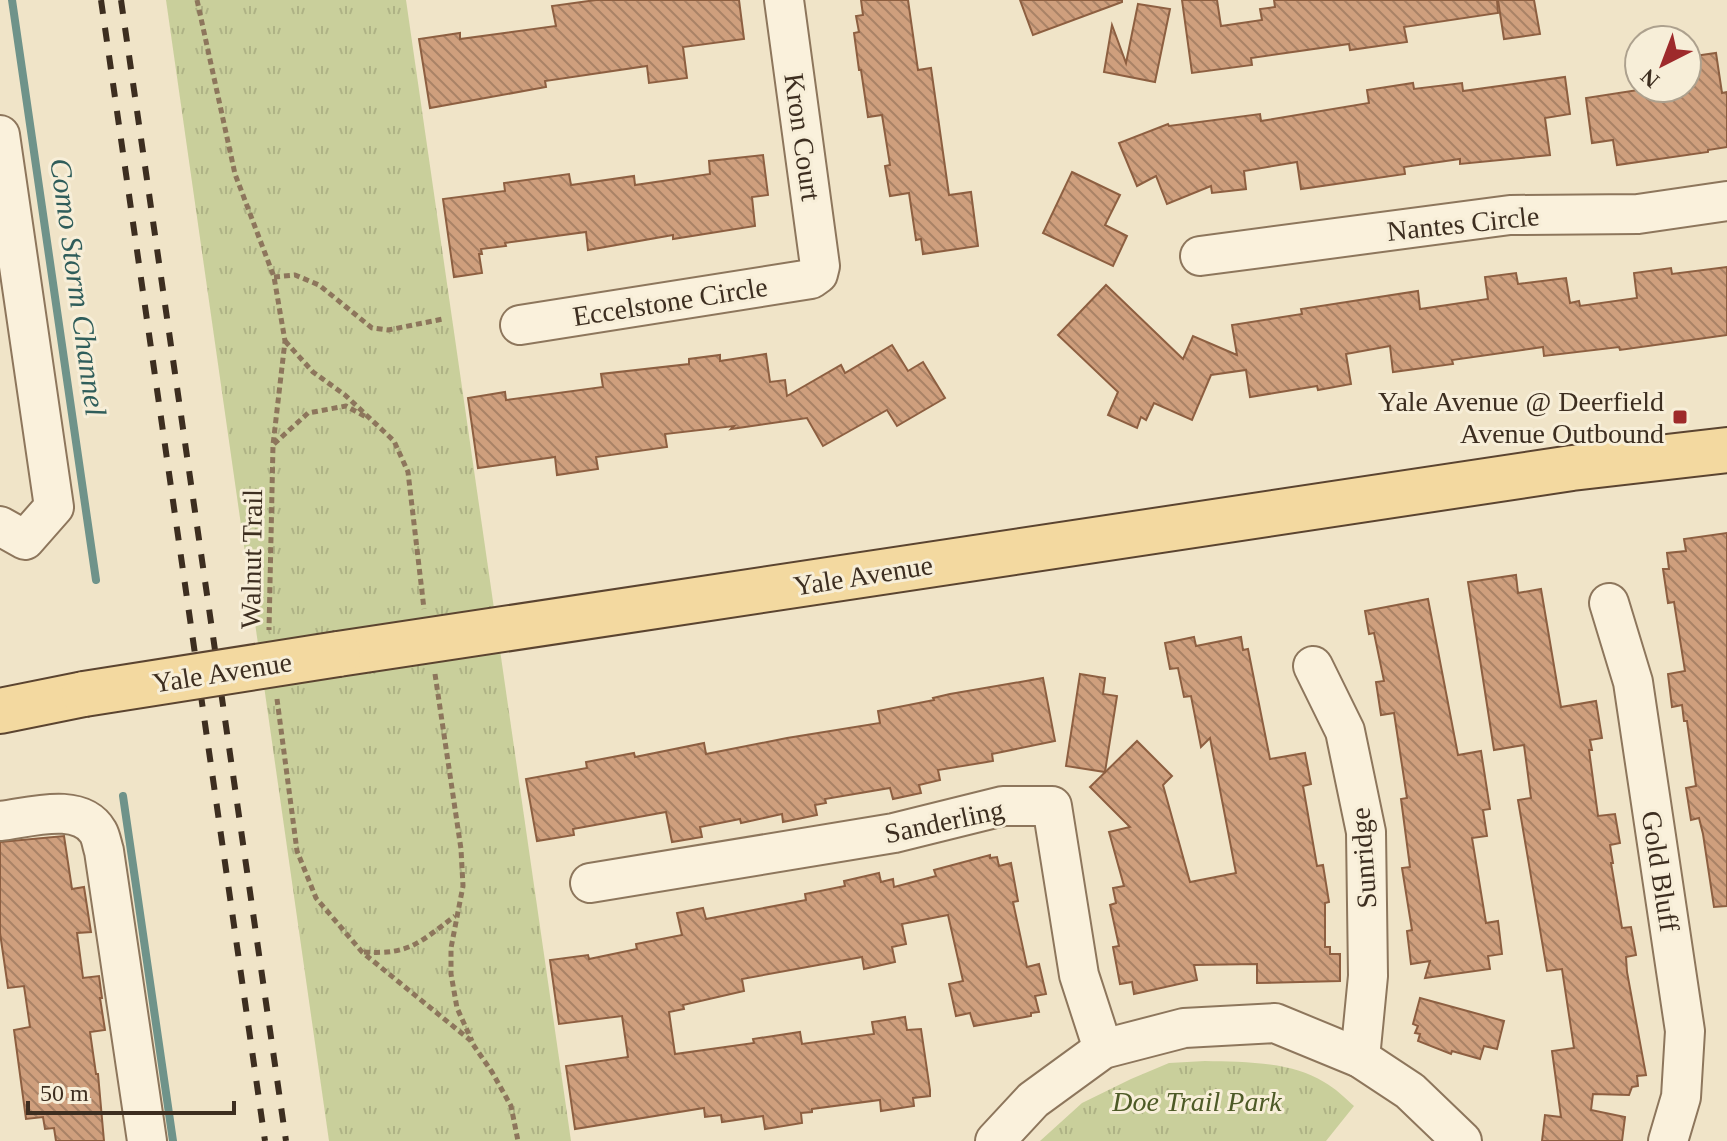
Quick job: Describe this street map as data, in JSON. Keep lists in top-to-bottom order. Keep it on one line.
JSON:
{"streets":{"main road":["Yale Avenue"],"street":["Kron Court","Nantes Circle","Eccelstone Circle","Sanderling","Sunridge","Gold Bluff"],"path":["Walnut Trail"]},"crossings":[["Kron Court","Eccelstone Circle"]],"water":["Como Storm Channel"],"parks":["Doe Trail Park"],"places":{"transit":["Yale Avenue @ Deerfield Avenue Outbound"]},"scale_bar":"50 m","north":"bottom left"}
